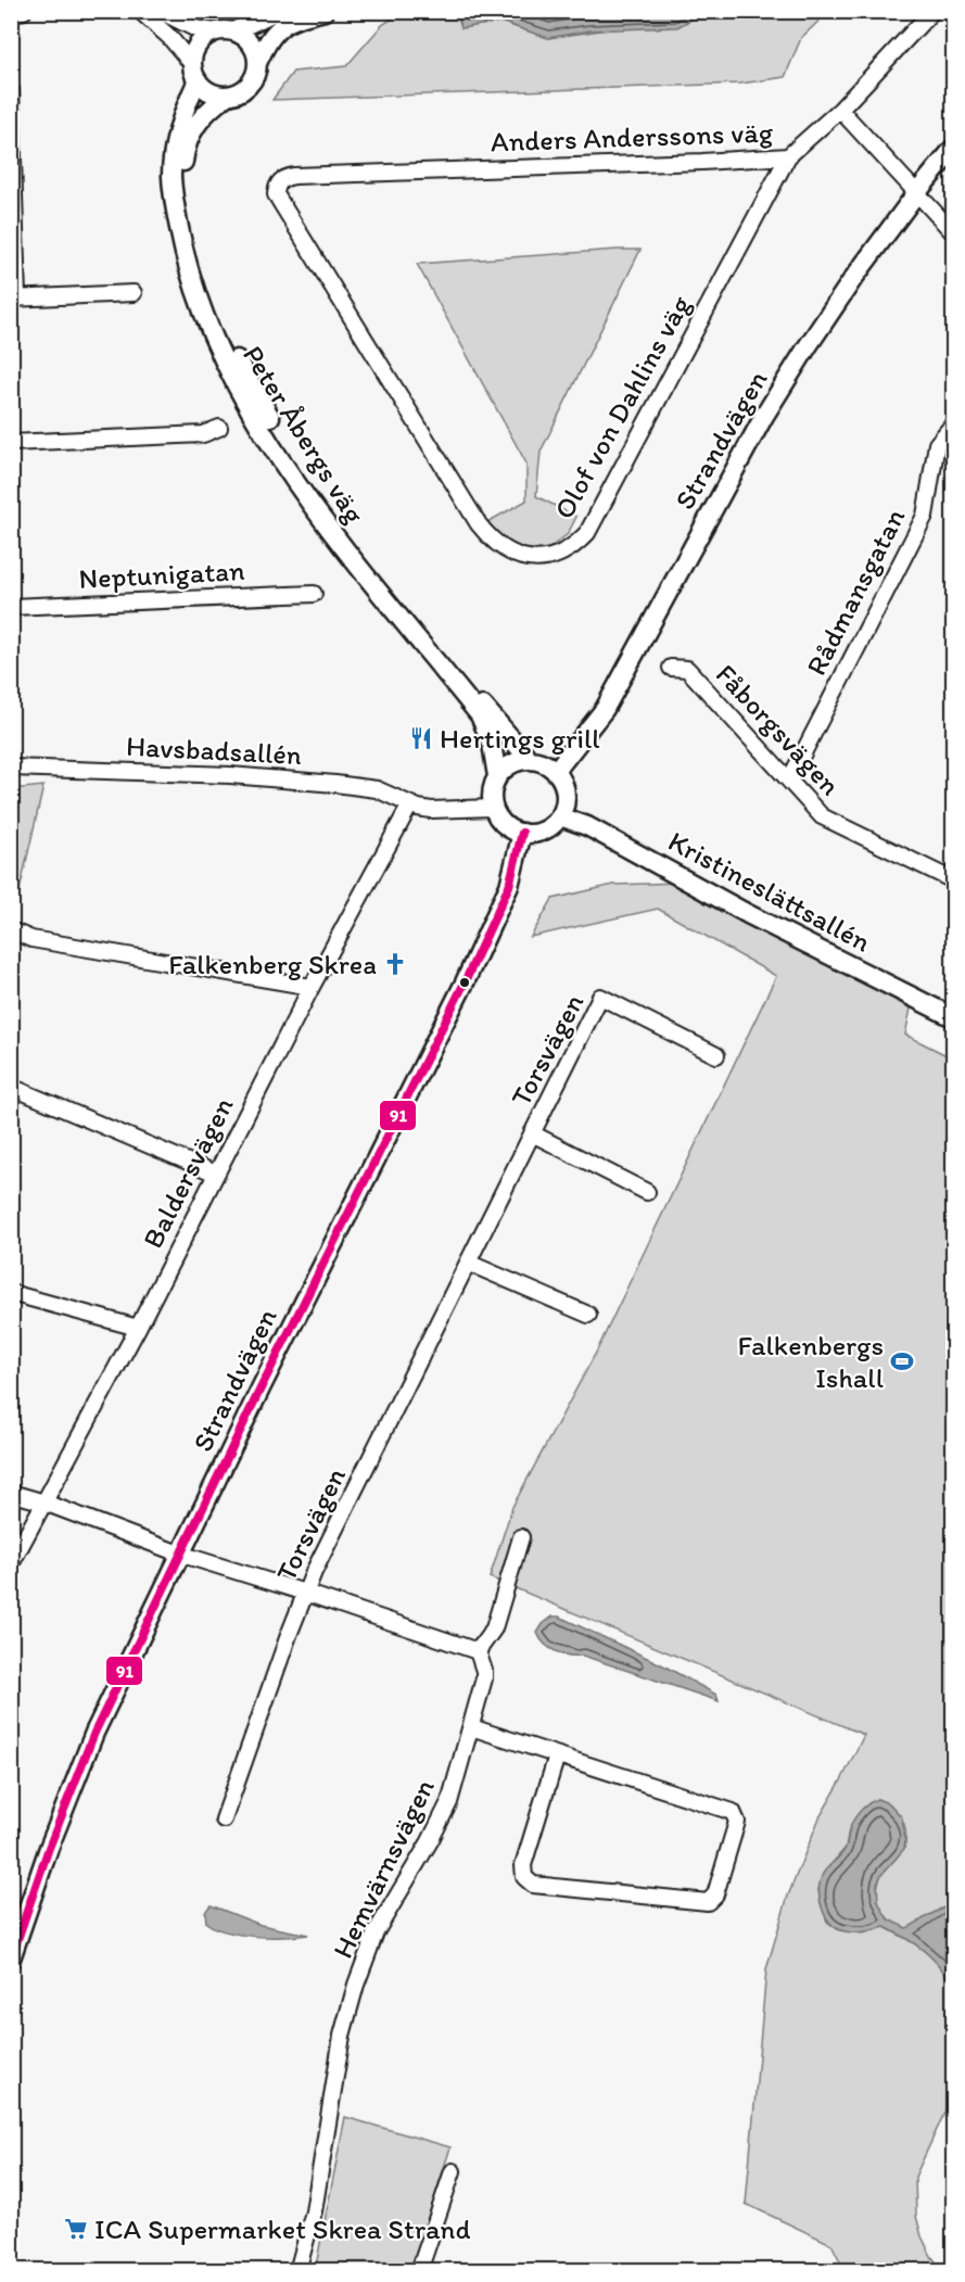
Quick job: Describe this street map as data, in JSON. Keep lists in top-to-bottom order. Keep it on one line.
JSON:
{"streets":{"street":["Anders Anderssons väg","Olof von Dahlins väg","Peter Åbergs väg","Strandvägen","Neptunigatan","Rådmansgatan","Fåborgsvägen","Havsbadsallén","Kristineslättsallén","Torsvägen","Baldersvägen","Hemvärnsvägen"]},"crossings":[["Anders Anderssons väg","Olof von Dahlins väg"],["Peter Åbergs väg","Strandvägen"],["Peter Åbergs väg","Havsbadsallén"],["Peter Åbergs väg","Kristineslättsallén"],["Strandvägen","Havsbadsallén"],["Strandvägen","Kristineslättsallén"],["Rådmansgatan","Fåborgsvägen"],["Havsbadsallén","Kristineslättsallén"],["Havsbadsallén","Baldersvägen"]],"places":{"restaurant":["Hertings grill"],"church":["Falkenberg Skrea"],"sports":["Falkenbergs Ishall"],"supermarket":["ICA Supermarket Skrea Strand"]},"lines":["transit line 91"]}
